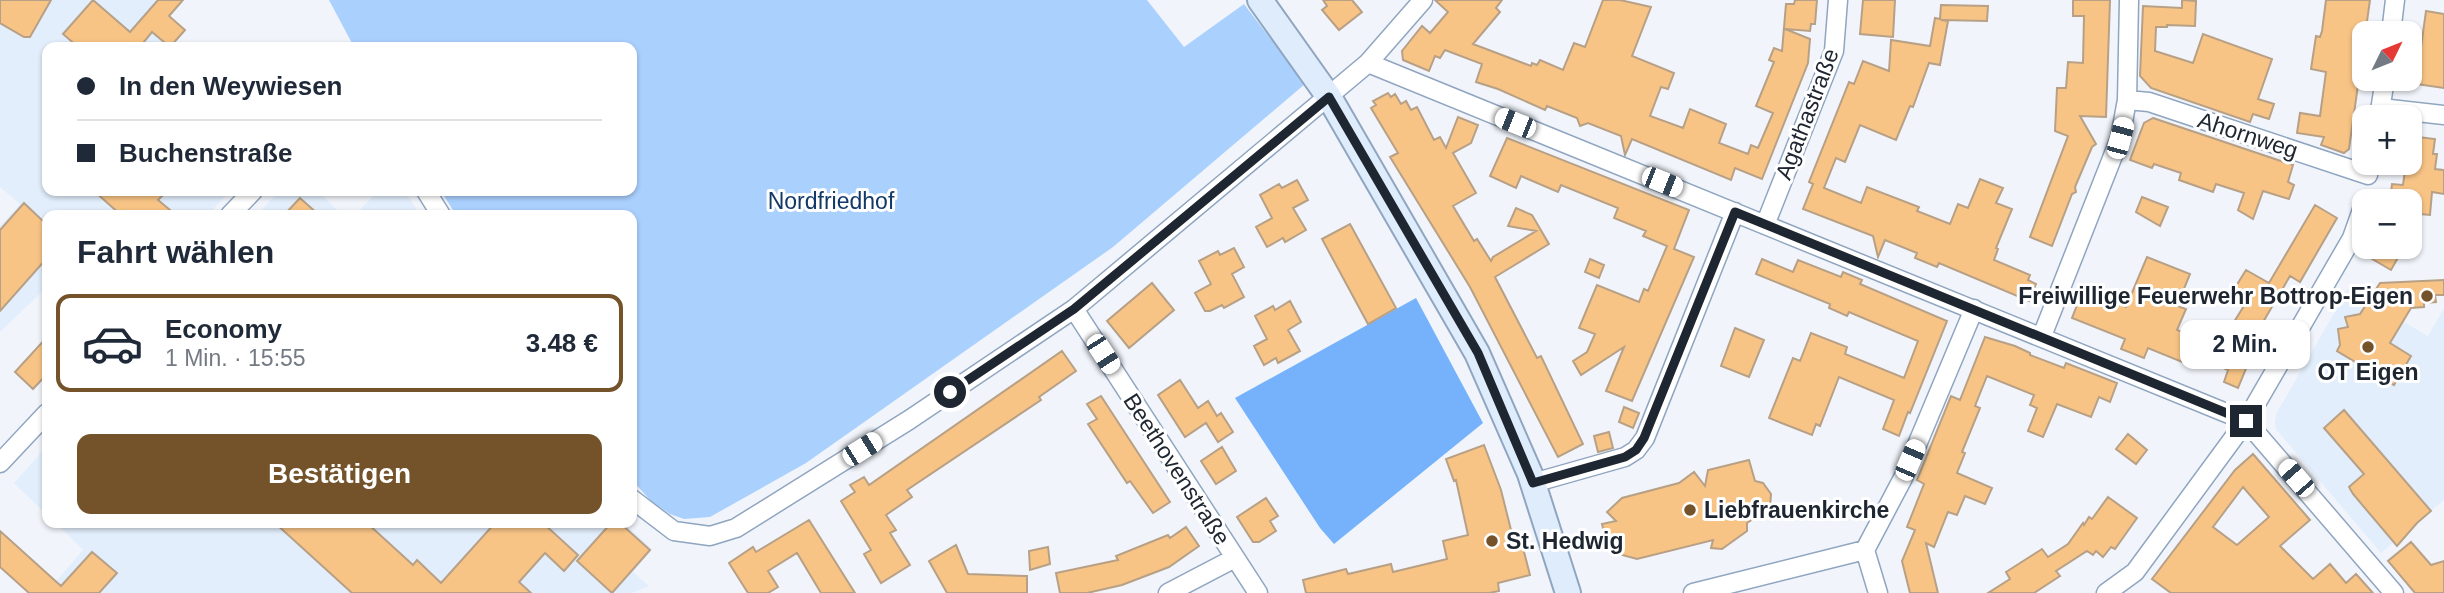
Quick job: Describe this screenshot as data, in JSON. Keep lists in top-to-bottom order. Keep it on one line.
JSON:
{"streets":{"street":["Agathastraße","Ahornweg","Beethovenstraße"]},"parks":["Nordfriedhof"],"places":["Freiwillige Feuerwehr Bottrop-Eigen","OT Eigen","Liebfrauenkirche","St. Hedwig"],"north":"top right","page":{"map_buttons":["+","−"],"banner":["In den Weywiesen","Buchenstraße"],"heading":"Fahrt wählen","list":[{"name":"Economy","note":"1 Min. · 15:55","value":"3.48 €"}],"bubble":"2 Min.","buttons":"Bestätigen"}}
